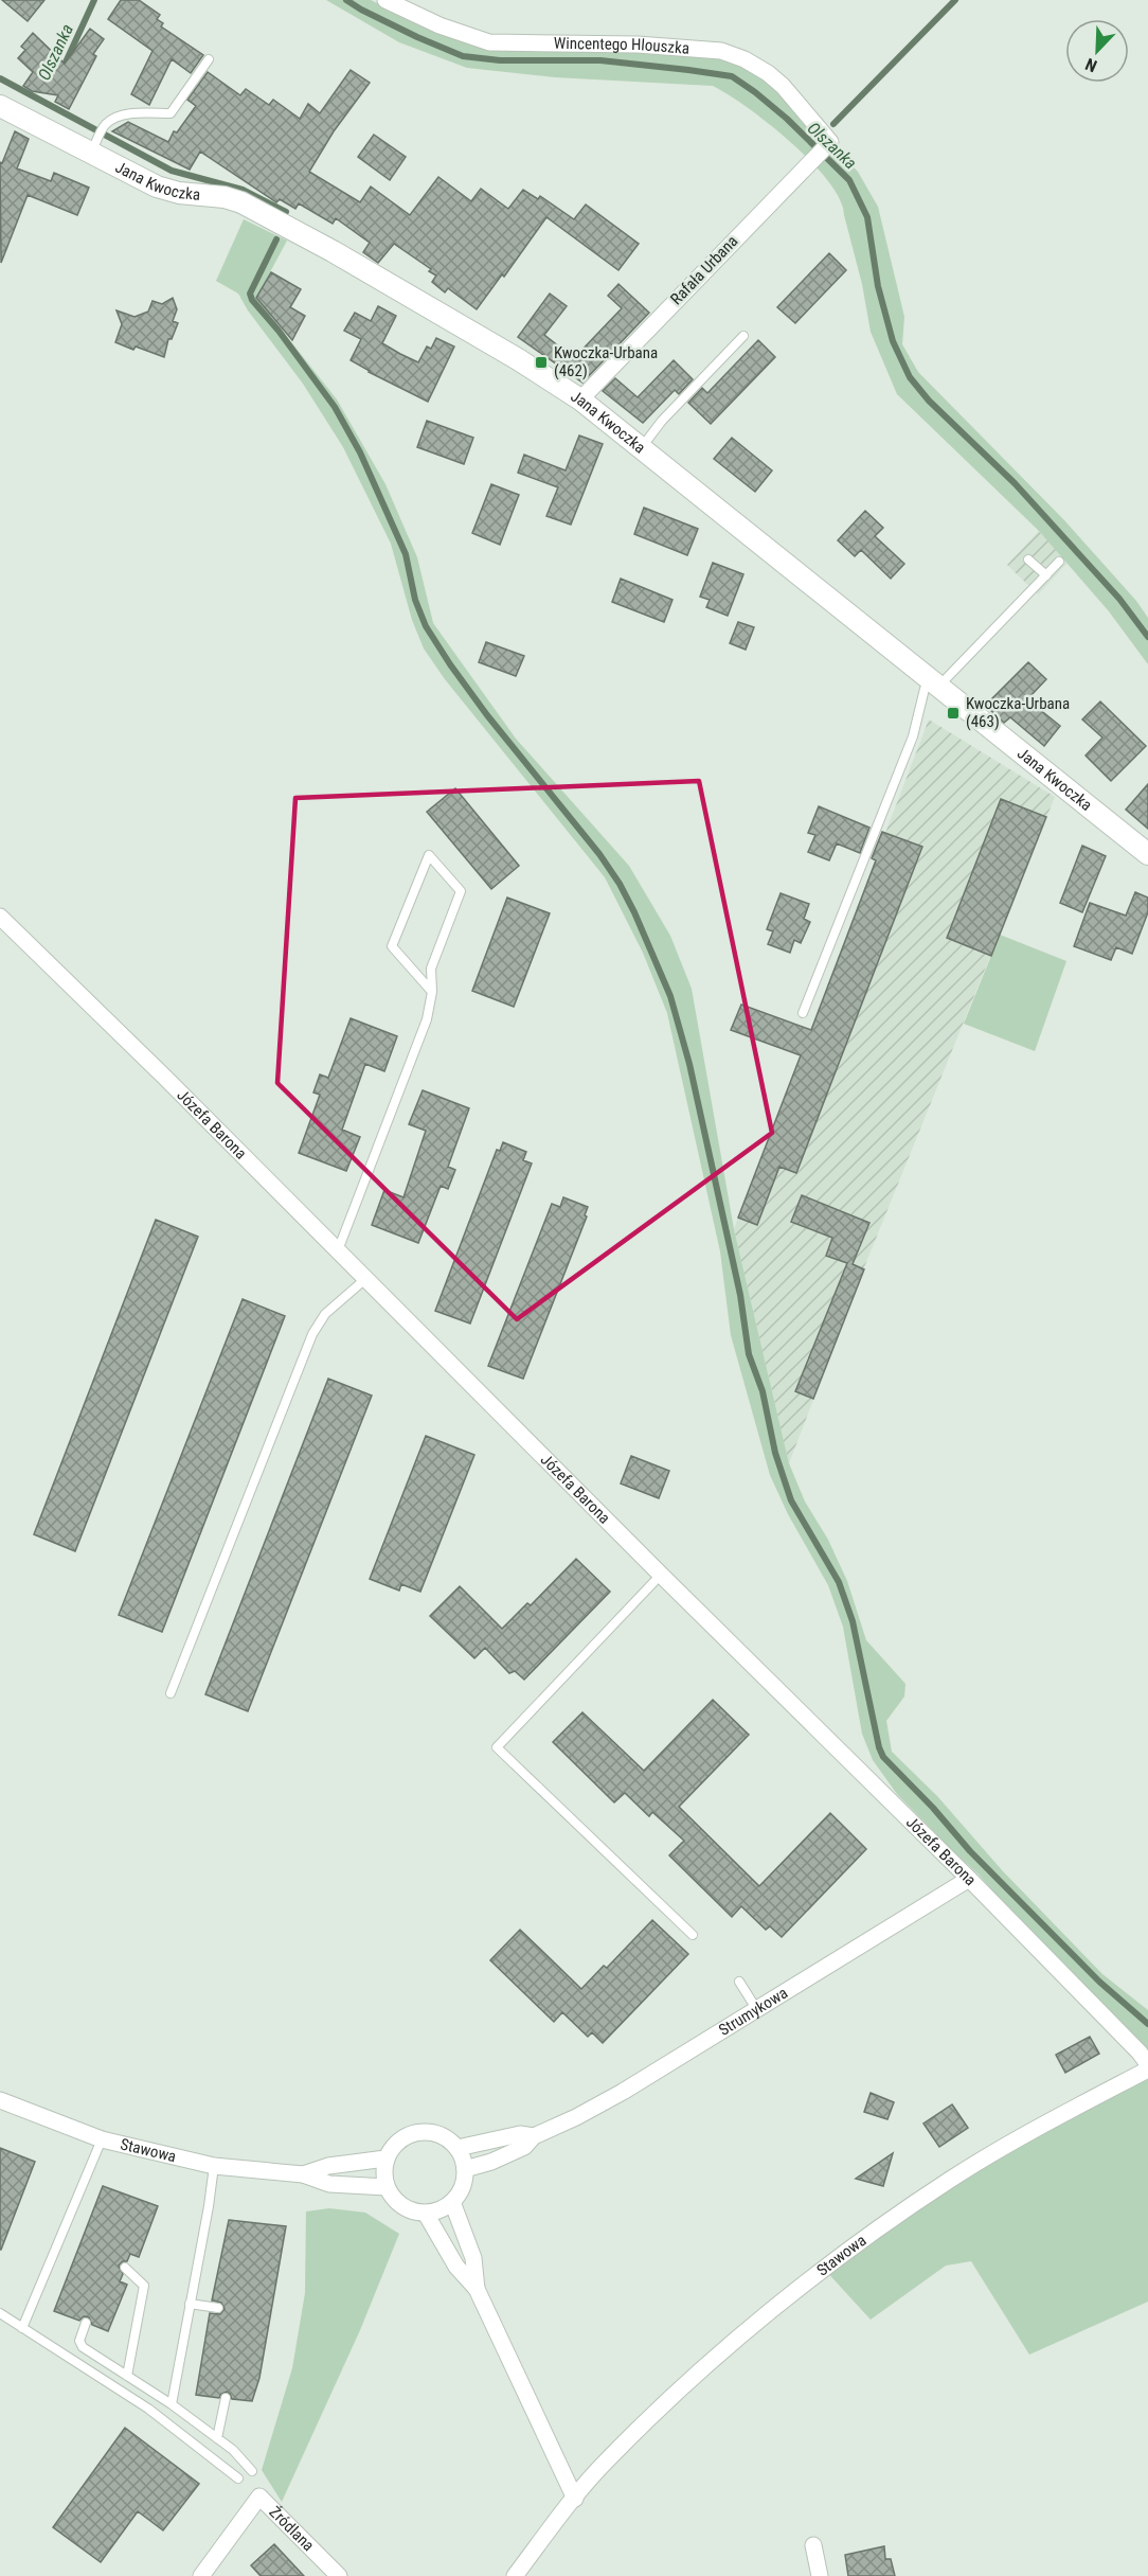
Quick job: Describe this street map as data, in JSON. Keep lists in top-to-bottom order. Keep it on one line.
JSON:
{"streets":{"street":["Wincentego Hlouszka","Jana Kwoczka","Rafała Urbana","Józefa Barona","Strumykowa","Stawowa","Źródlana"]},"crossings":[["Wincentego Hlouszka","Rafała Urbana"],["Jana Kwoczka","Rafała Urbana"],["Józefa Barona","Strumykowa"],["Józefa Barona","Stawowa"],["Strumykowa","Stawowa"]],"water":["Olszanka"],"places":{"transit":["Kwoczka-Urbana (462)","Kwoczka-Urbana (463)"]},"north":"bottom left"}
